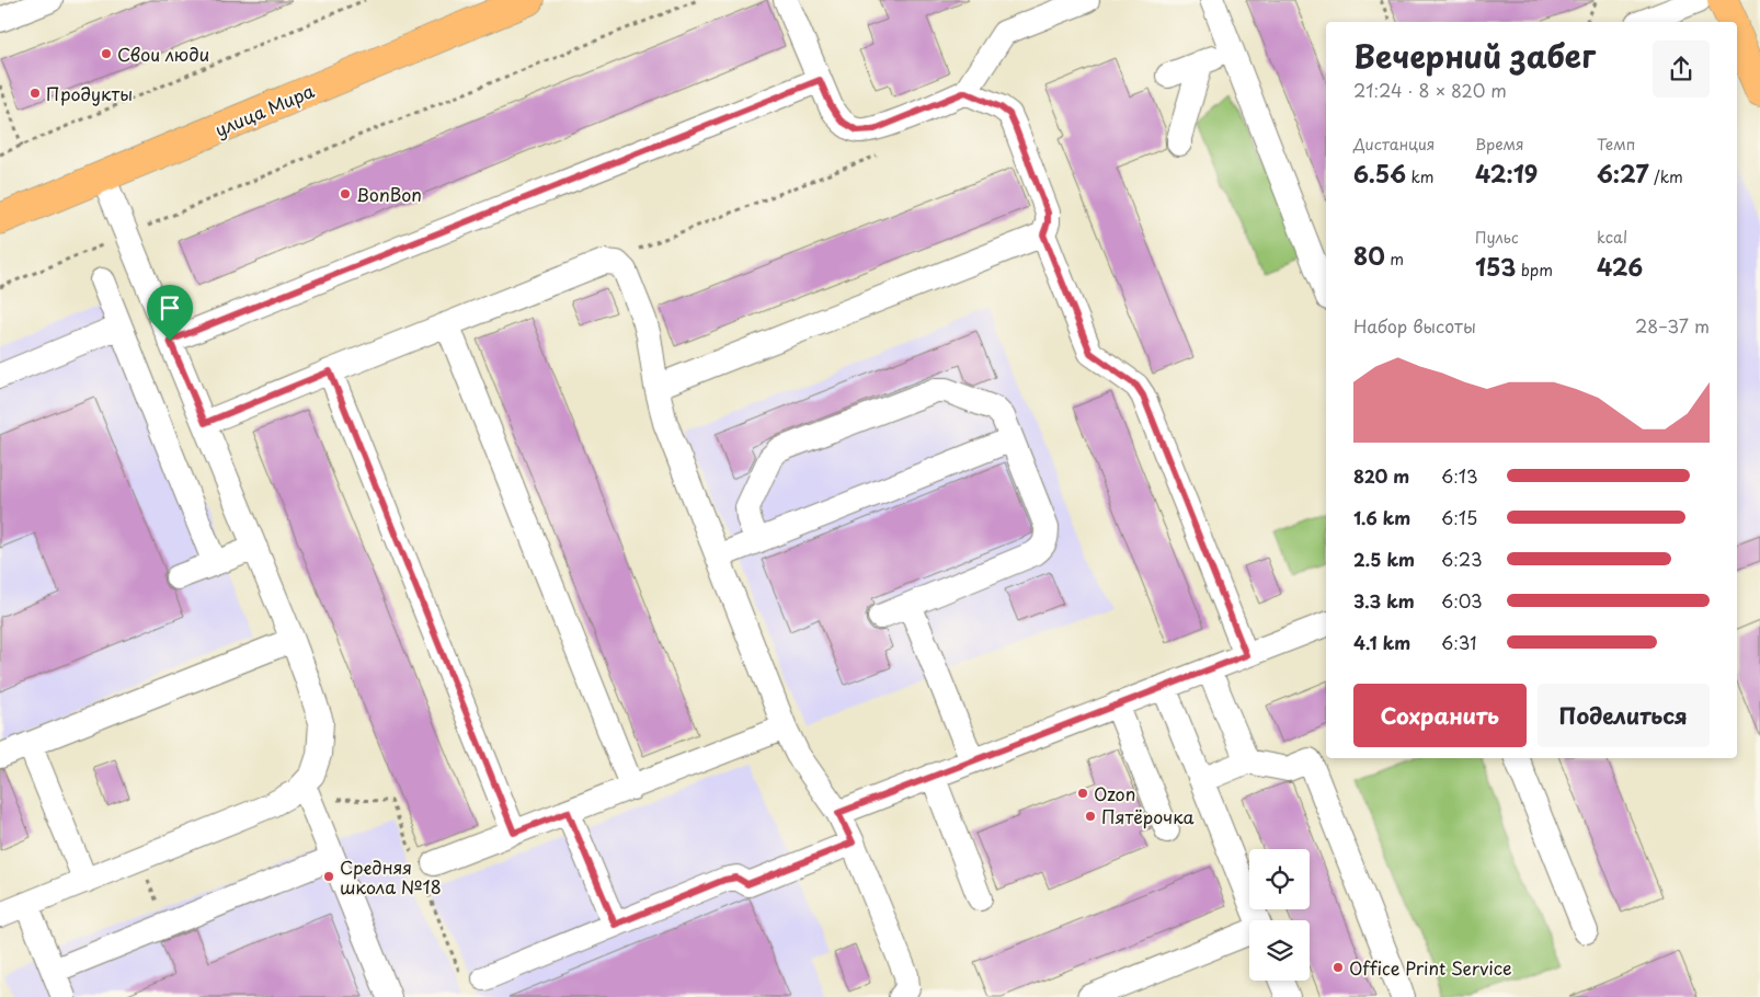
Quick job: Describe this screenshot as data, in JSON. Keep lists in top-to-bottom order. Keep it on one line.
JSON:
{"streets":{"main road":["улица Мира"]},"places":["Свои люди","Продукты","BonBon","Ozon","Пятёрочка","Средняя школа №18","Office Print Service"],"page":{"heading":["Вечерний забег","21:24 · 8 × 820 m"],"stats":[["Дистанция","6.56 km"],["Время","42:19"],["Темп","6:27 /km"],["80 m"],["Пульс","153 bpm"],["kcal","426"]],"chart":["Набор высоты","28–37 m"],"list":[{"name":"820 m","note":"6:13"},{"name":"1.6 km","note":"6:15"},{"name":"2.5 km","note":"6:23"},{"name":"3.3 km","note":"6:03"},{"name":"4.1 km","note":"6:31"}],"buttons":["Сохранить","Поделиться"]}}
